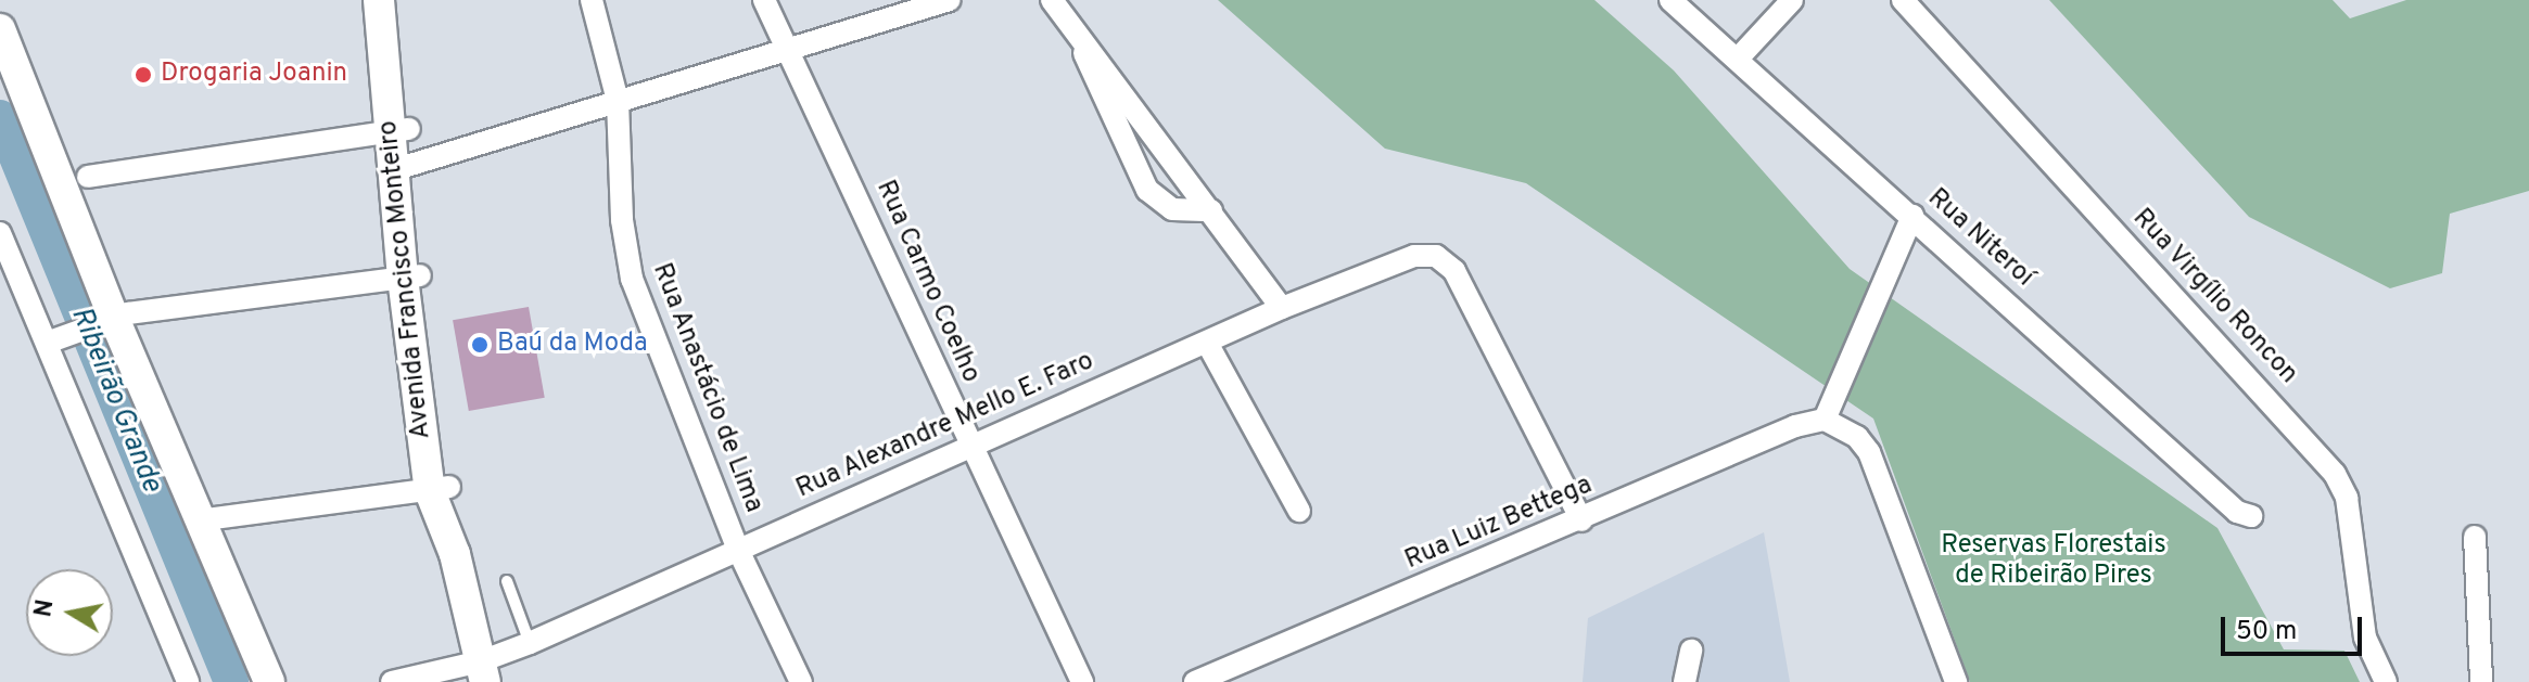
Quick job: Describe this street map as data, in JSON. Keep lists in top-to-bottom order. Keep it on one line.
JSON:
{"streets":{"main road":["Avenida Francisco Monteiro"],"street":["Rua Niteroí","Rua Carmo Coelho","Rua Virgílio Roncon","Rua Anastácio de Lima","Rua Alexandre Mello E. Faro","Rua Luiz Bettega"]},"crossings":[["Avenida Francisco Monteiro","Rua Alexandre Mello E. Faro"],["Rua Carmo Coelho","Rua Alexandre Mello E. Faro"],["Rua Anastácio de Lima","Rua Alexandre Mello E. Faro"],["Rua Alexandre Mello E. Faro","Rua Luiz Bettega"]],"water":["Ribeirão Grande"],"parks":["Reservas Florestais de Ribeirão Pires"],"places":["Drogaria Joanin","Baú da Moda"],"scale_bar":"50 m","north":"left"}
